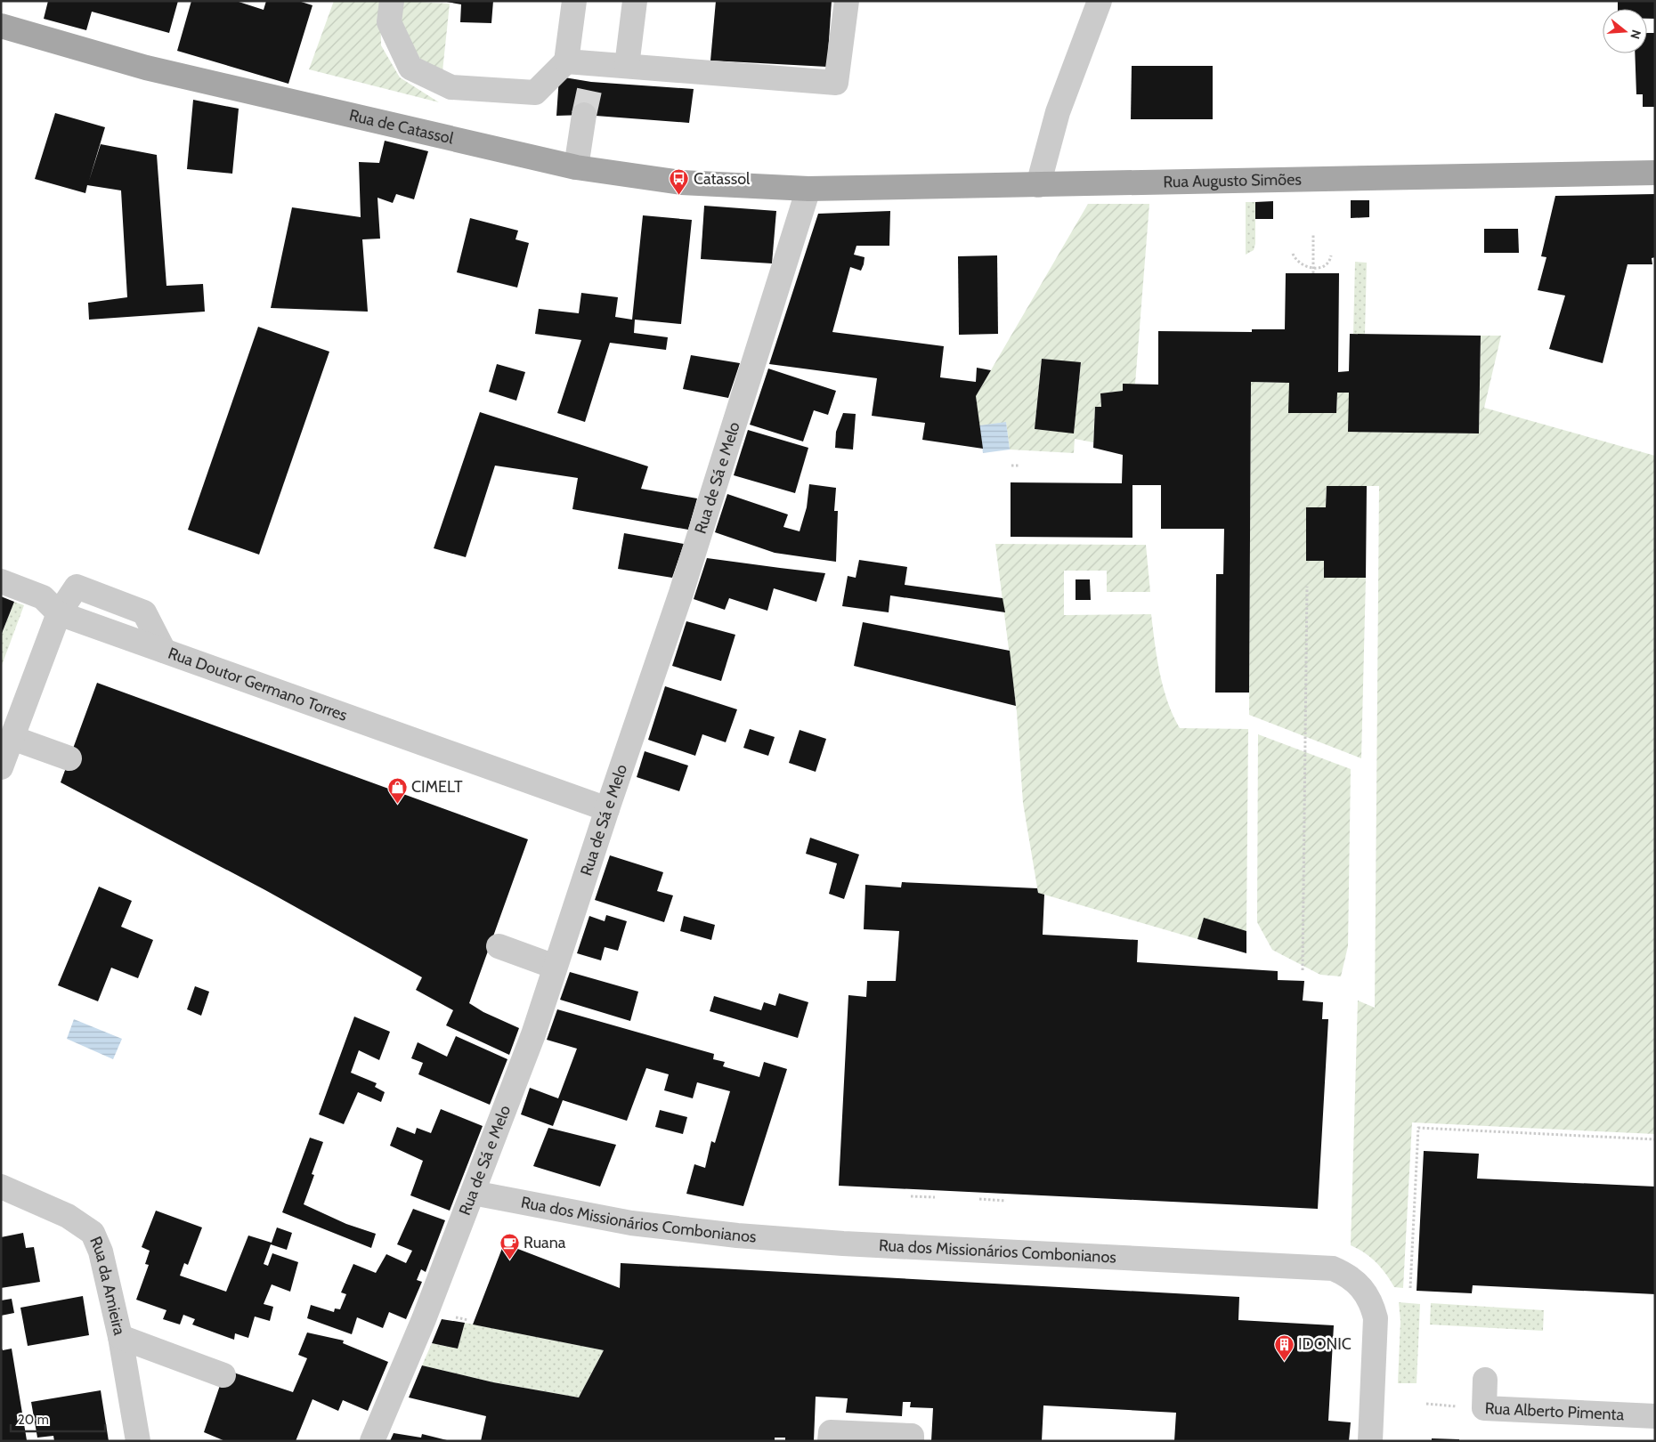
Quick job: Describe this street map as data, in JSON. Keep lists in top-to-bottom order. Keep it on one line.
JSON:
{"streets":{"main road":["Rua de Catassol","Rua Augusto Simões"],"street":["Rua de Sá e Melo","Rua Doutor Germano Torres","Rua dos Missionários Combonianos","Rua da Amieira","Rua Alberto Pimenta"]},"crossings":[["Rua de Catassol","Rua Augusto Simões"],["Rua de Catassol","Rua de Sá e Melo"],["Rua Augusto Simões","Rua de Sá e Melo"],["Rua de Sá e Melo","Rua Doutor Germano Torres"],["Rua de Sá e Melo","Rua dos Missionários Combonianos"]],"places":{"bus stop":["Catassol"],"shop":["CIMELT"],"cafe":["Ruana"],"building":["IDONIC"]},"scale_bar":"20 m","north":"right"}
